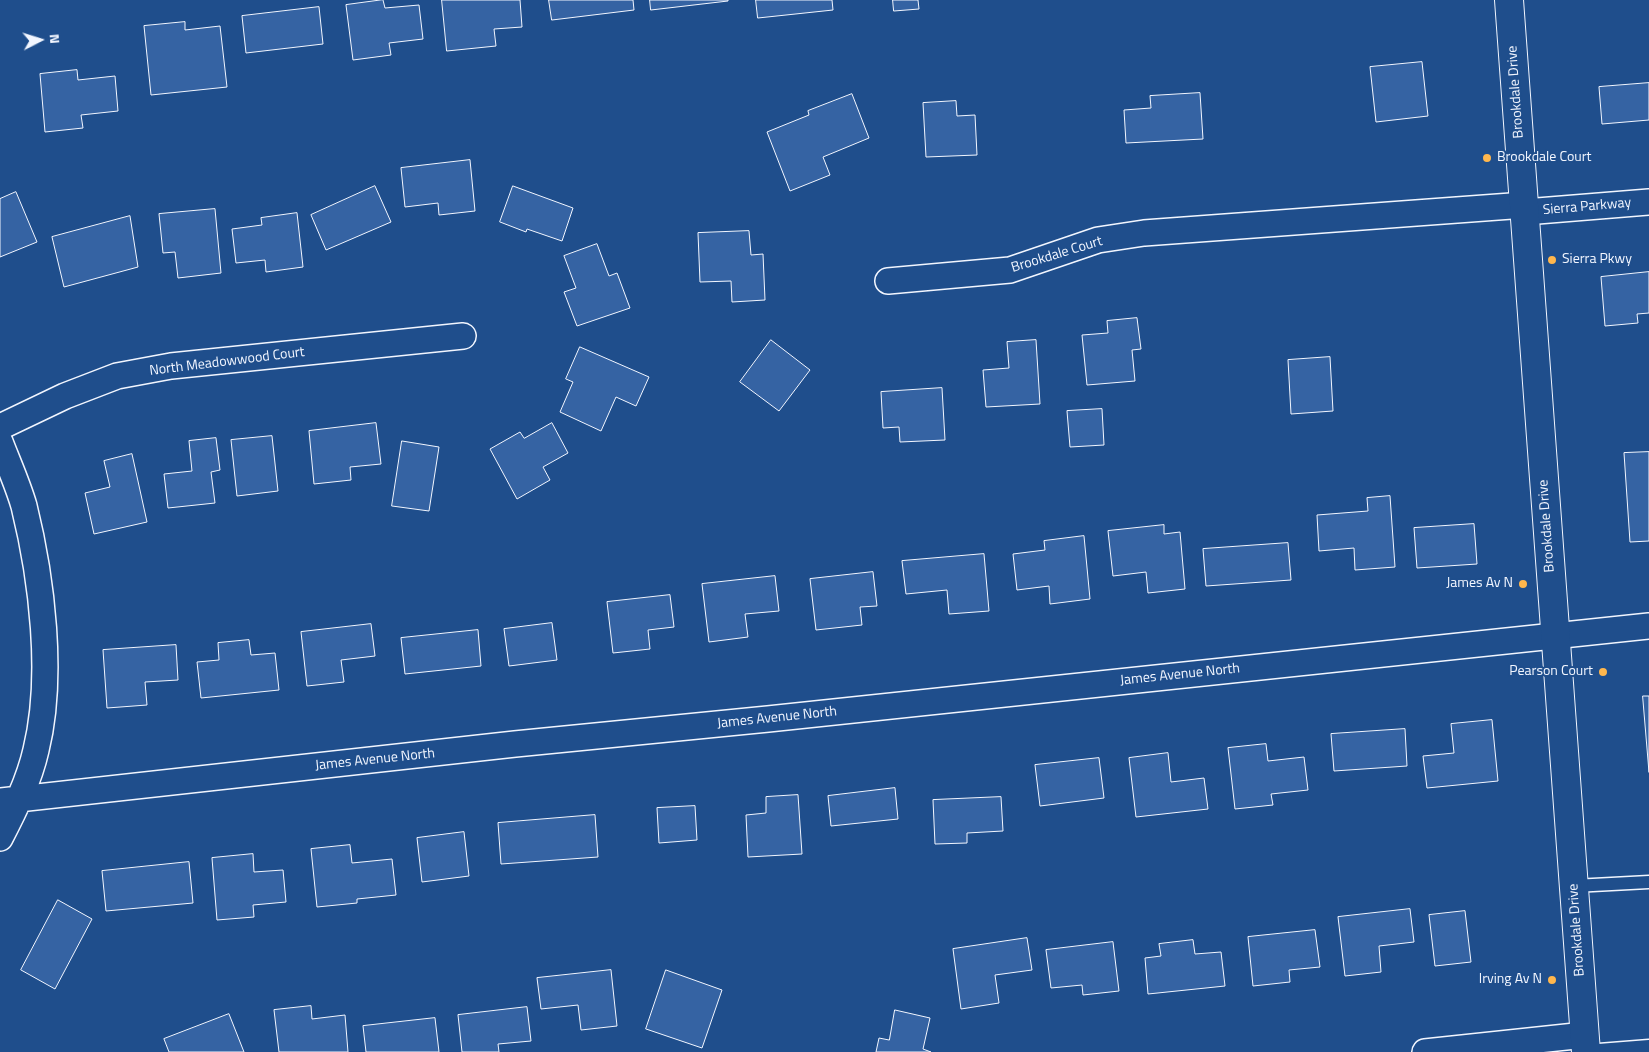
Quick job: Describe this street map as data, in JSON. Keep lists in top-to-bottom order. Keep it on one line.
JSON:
{"streets":{"street":["Brookdale Drive","Sierra Parkway","Brookdale Court","North Meadowwood Court","James Avenue North"]},"crossings":[["Brookdale Drive","Sierra Parkway"],["Brookdale Drive","Brookdale Court"],["Brookdale Drive","James Avenue North"],["Sierra Parkway","Brookdale Court"]],"places":["Brookdale Court","Sierra Pkwy","James Av N","Pearson Court","Irving Av N"],"north":"right"}
